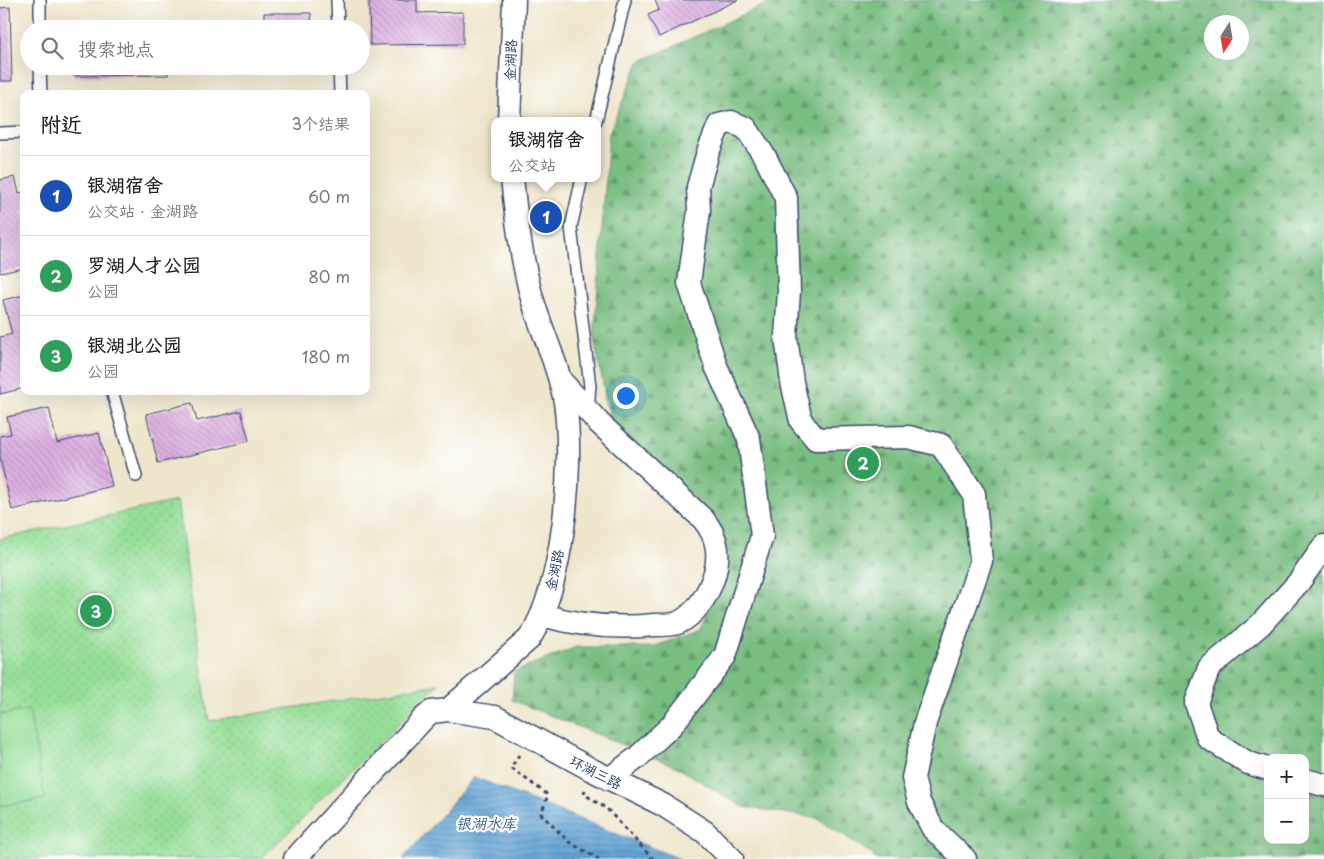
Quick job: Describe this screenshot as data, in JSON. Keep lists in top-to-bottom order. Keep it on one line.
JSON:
{"streets":{"street":["金湖路","环湖三路"]},"crossings":[["金湖路","环湖三路"]],"water":["银湖水库"],"north":"bottom","page":{"search":"搜索地点","heading":["附近","3个结果"],"popup":["银湖宿舍","公交站"],"list":[{"mark":"1","name":"银湖宿舍","note":"公交站 · 金湖路","value":"60 m"},{"mark":"2","name":"罗湖人才公园","note":"公园","value":"80 m"},{"mark":"3","name":"银湖北公园","note":"公园","value":"180 m"}],"pins":["1","2","3"],"map_buttons":["+","−"]}}
